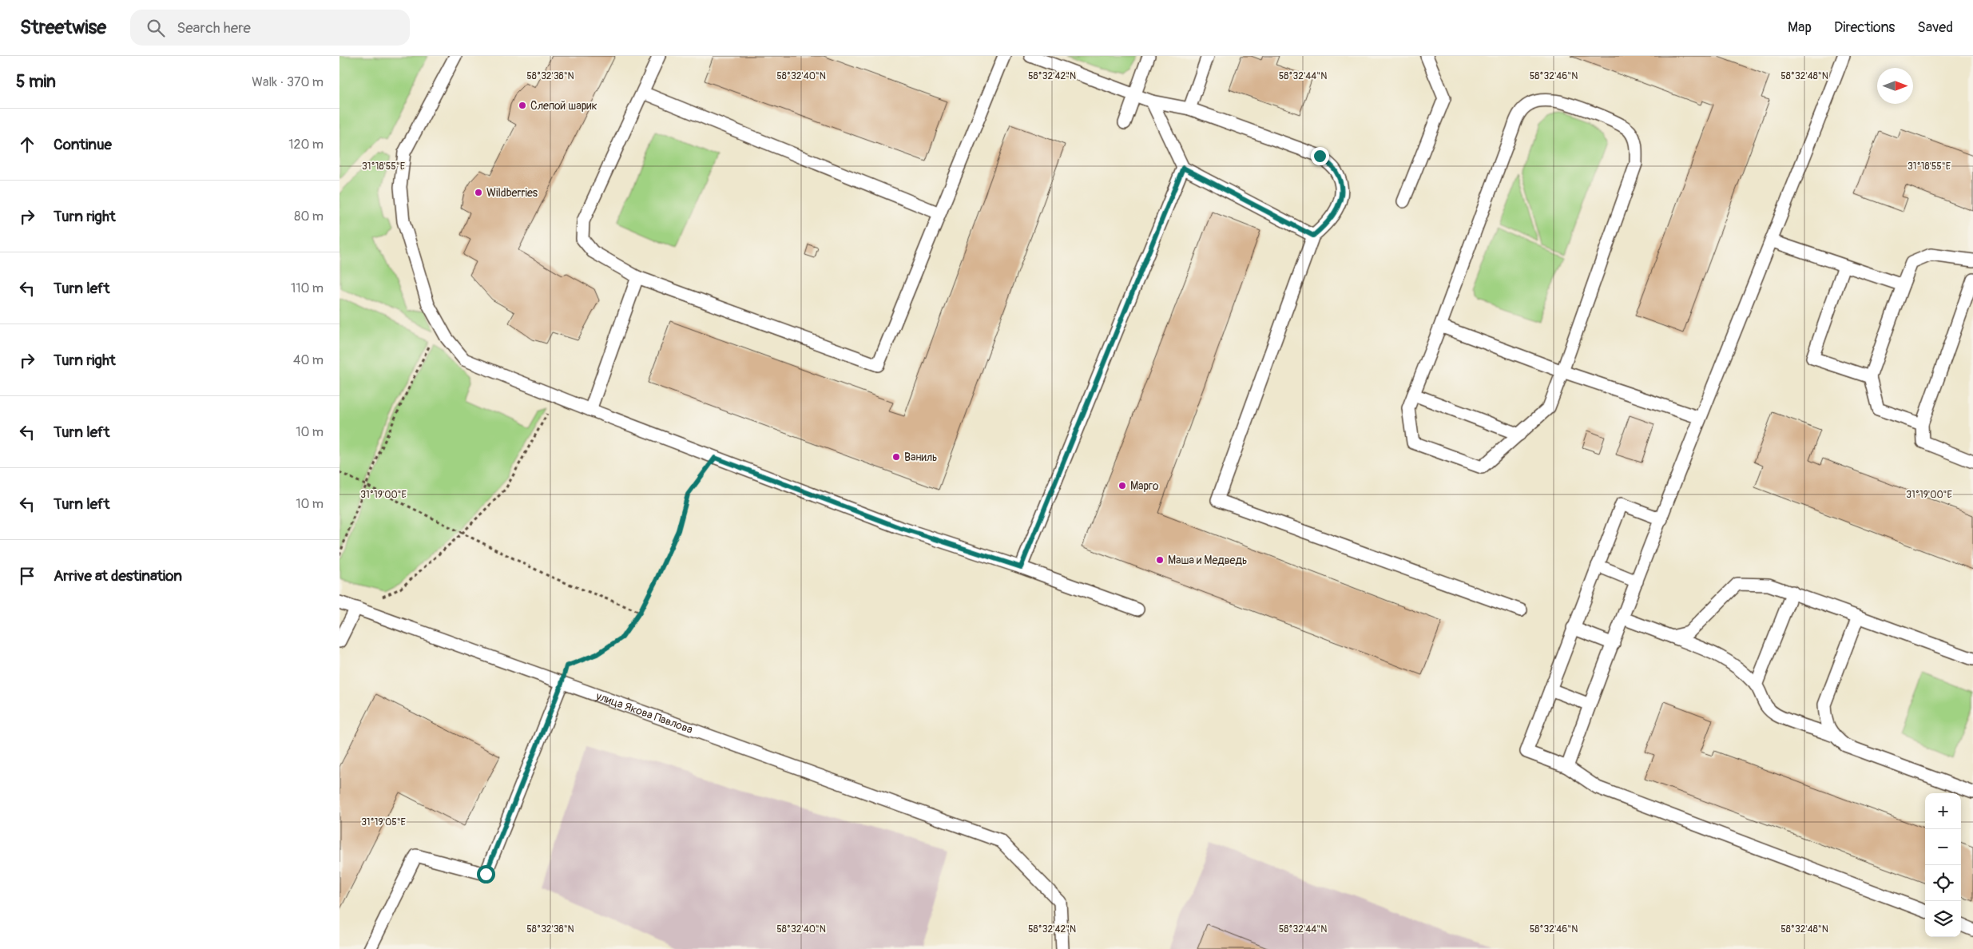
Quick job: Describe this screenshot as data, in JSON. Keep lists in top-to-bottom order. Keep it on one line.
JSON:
{"streets":{"lane":["улица Якова Павлова"]},"places":["Слепой шарик","Wildberries","Ваниль","Марго","Маша и Медведь"],"north":"right","page":{"header":"Streetwise","search":"Search here","nav":["Map","Directions","Saved"],"heading":["5 min","Walk · 370 m"],"list":[["Continue","120 m"],["Turn right","80 m"],["Turn left","110 m"],["Turn right","40 m"],["Turn left","10 m"],["Turn left","10 m"],"Arrive at destination"],"map_buttons":["+","−"]},"coordinates":["58°32'38\"N","58°32'40\"N","58°32'42\"N","58°32'44\"N","58°32'46\"N","58°32'48\"N","31°18'55\"E","31°19'00\"E","31°19'05\"E"]}
